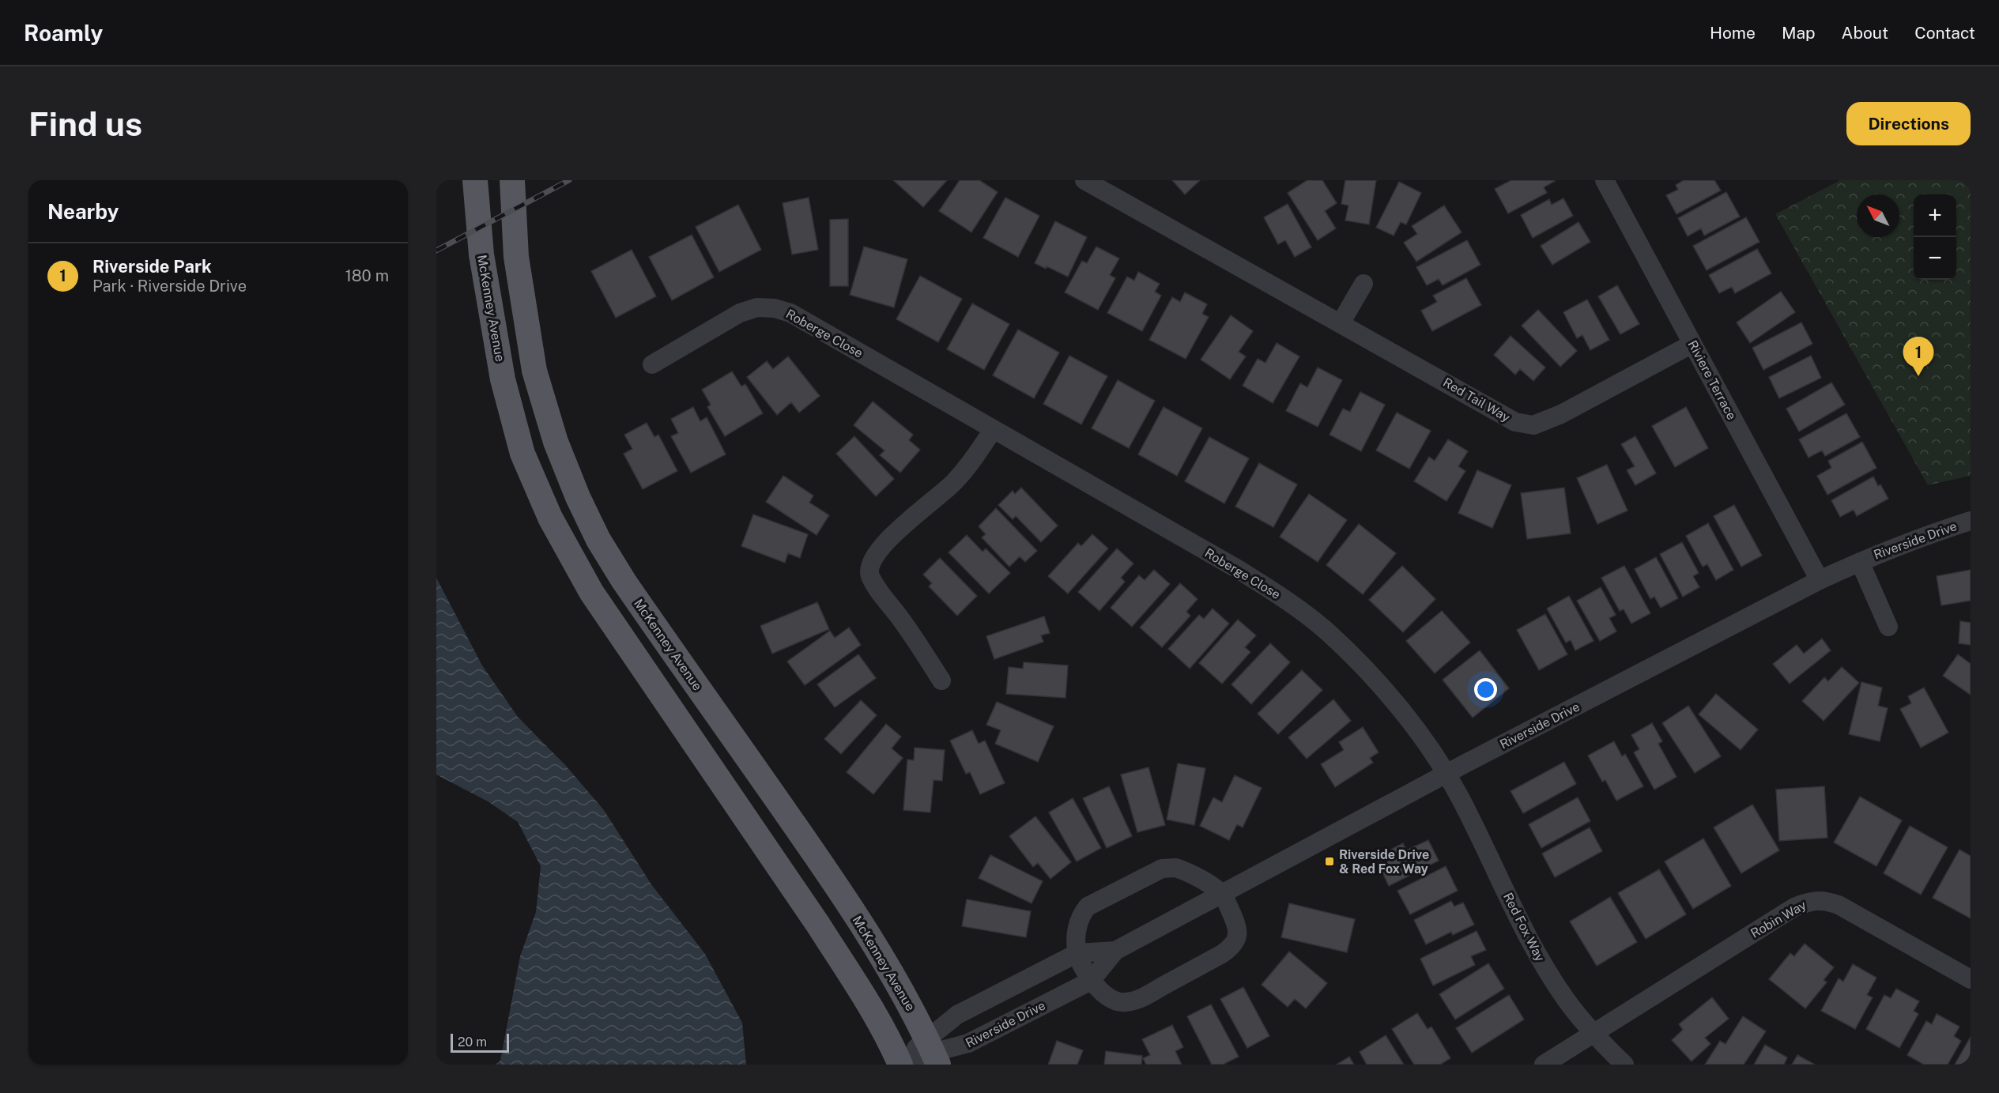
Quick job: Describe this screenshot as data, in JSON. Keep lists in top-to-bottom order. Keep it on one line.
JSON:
{"streets":{"main road":["McKenney Avenue"],"street":["Roberge Close","Riviere Terrace","Red Tail Way","Riverside Drive","Robin Way","Red Fox Way"]},"crossings":[["McKenney Avenue","Riverside Drive"],["Roberge Close","Riverside Drive"],["Roberge Close","Red Fox Way"],["Riviere Terrace","Red Tail Way"],["Riviere Terrace","Riverside Drive"],["Riverside Drive","Red Fox Way"],["Robin Way","Red Fox Way"]],"places":{"transit":["Riverside Drive & Red Fox Way"]},"scale_bar":"20 m","north":"top left","page":{"header":"Roamly","nav":["Home","Map","About","Contact"],"buttons":"Directions","title":"Find us","heading":"Nearby","map_buttons":["+","−"],"list":[{"mark":"1","name":"Riverside Park","note":"Park · Riverside Drive","value":"180 m"}],"pins":"1","scale":"20 m"}}
